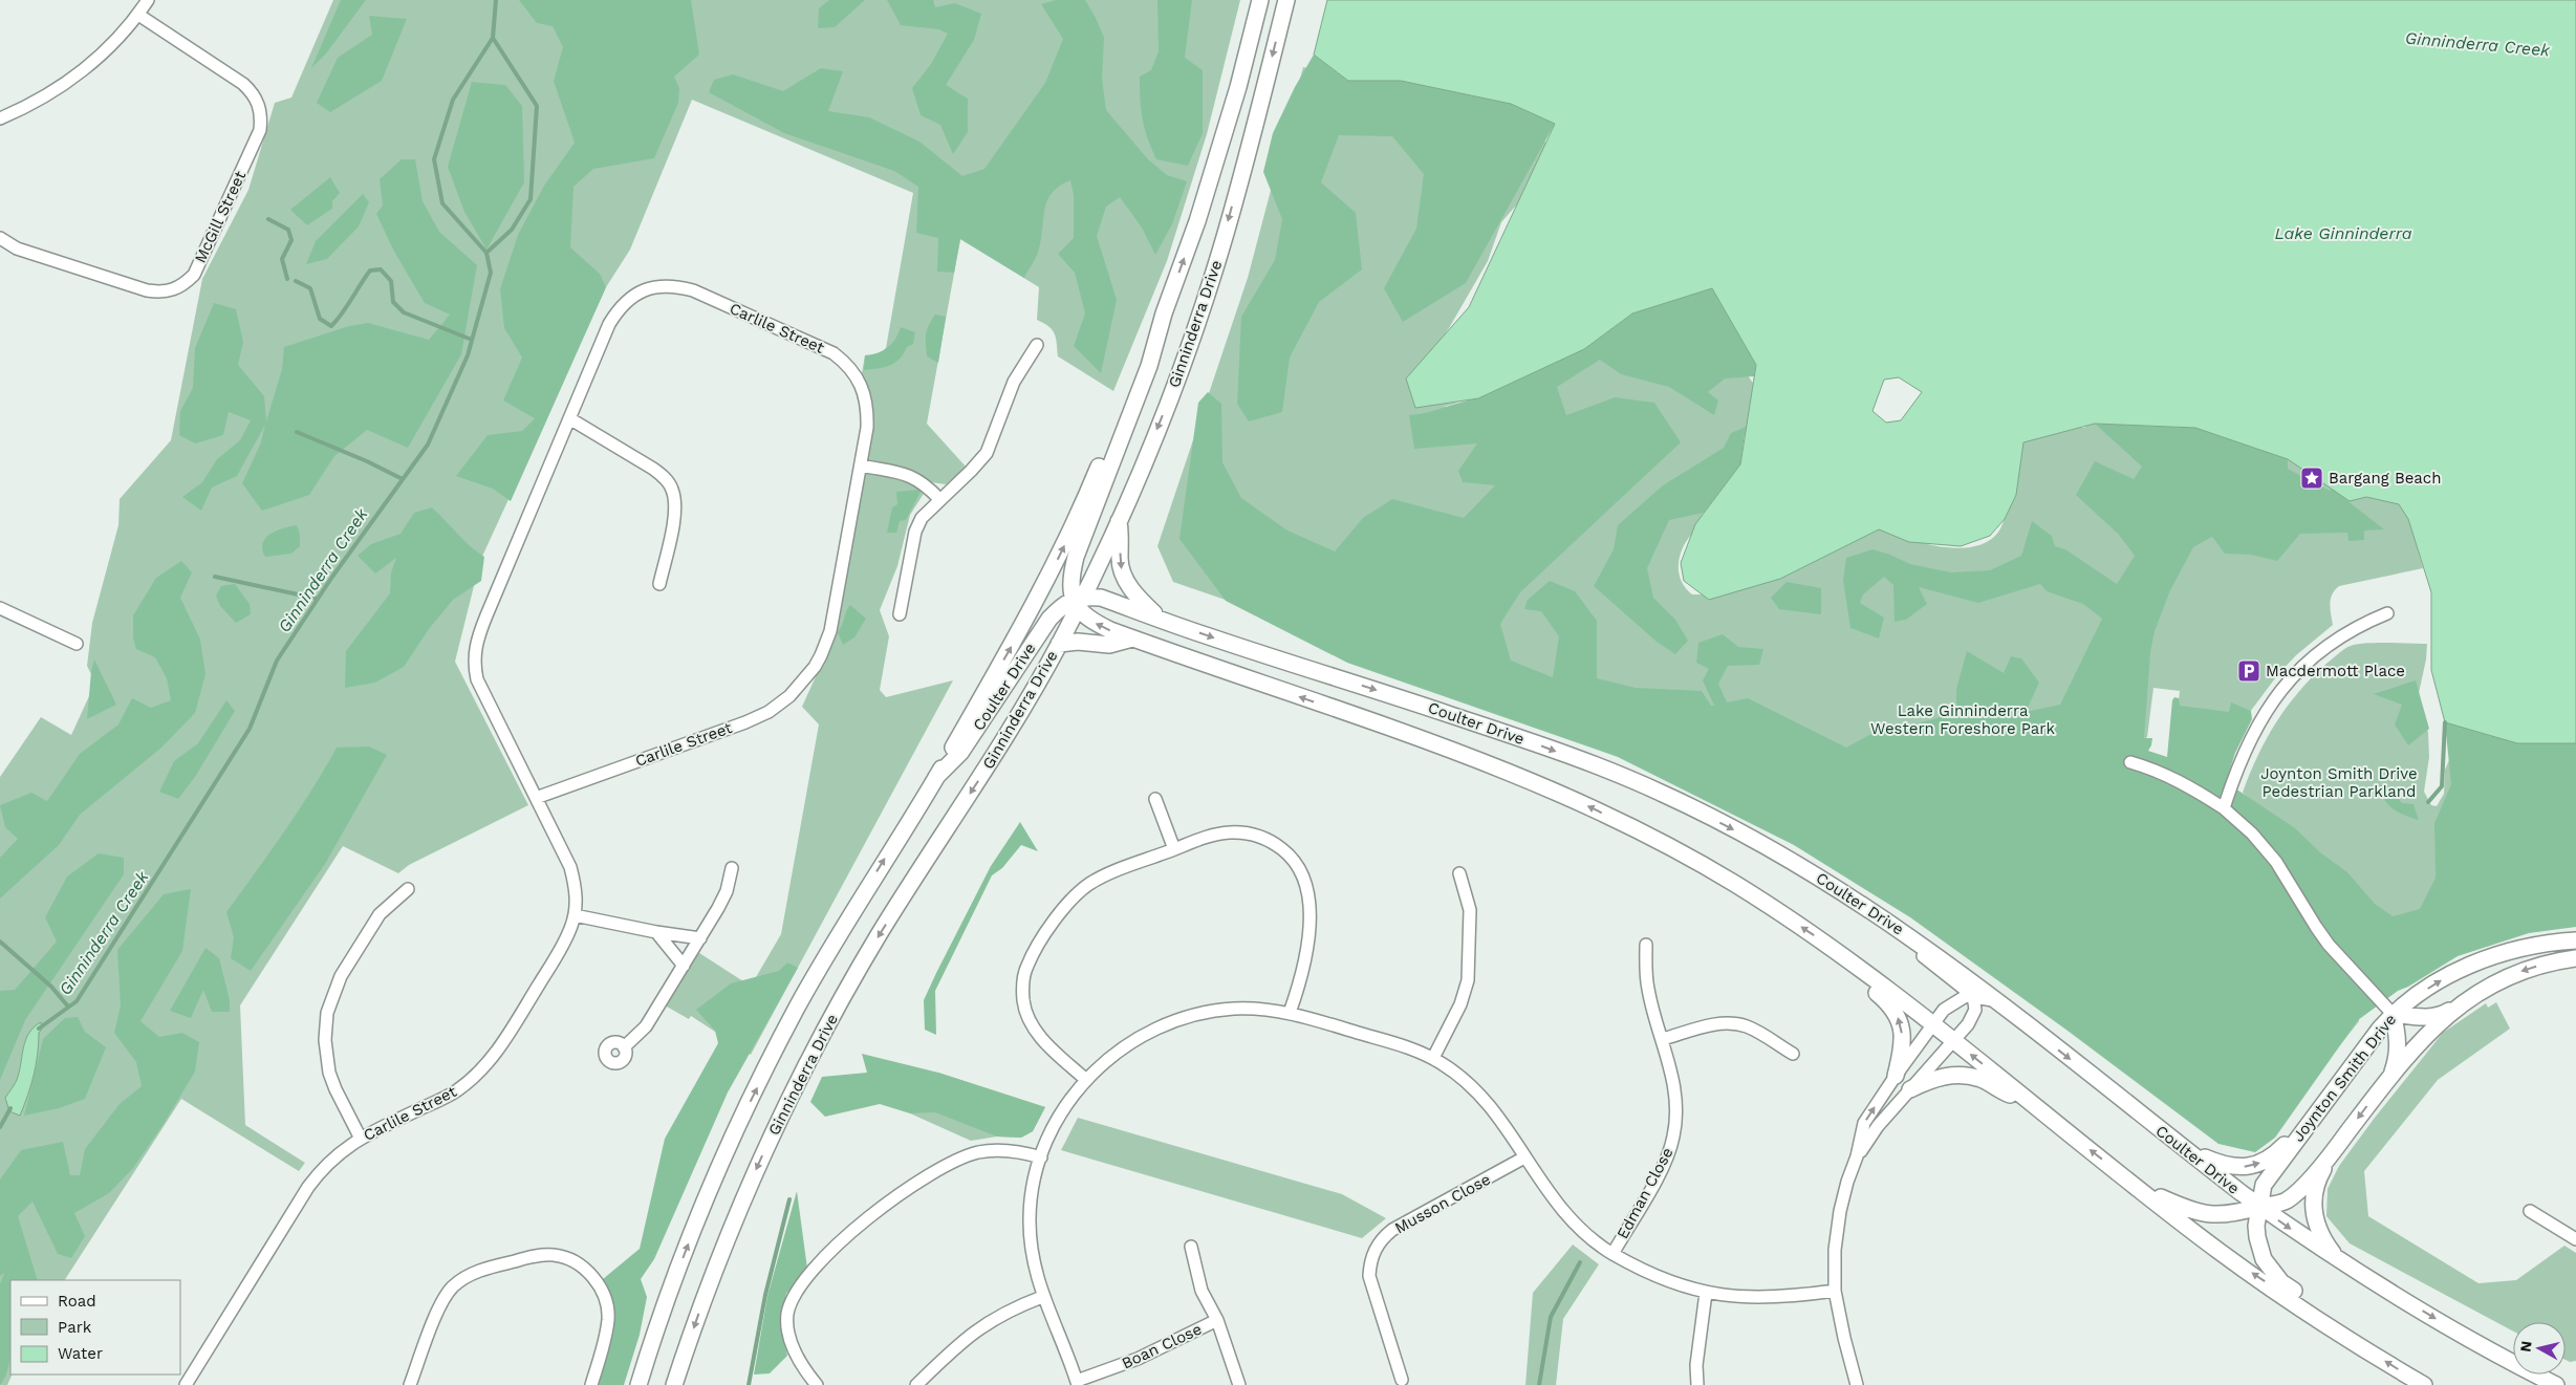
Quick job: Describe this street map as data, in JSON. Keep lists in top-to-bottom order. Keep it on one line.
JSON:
{"streets":{"main road":["Ginninderra Drive","Coulter Drive","Joynton Smith Drive"],"street":["McGill Street","Carlile Street","Edman Close","Musson Close","Boan Close"]},"crossings":[["Ginninderra Drive","Coulter Drive"],["Coulter Drive","Joynton Smith Drive"]],"water":["Ginninderra Creek","Lake Ginninderra"],"parks":["Lake Ginninderra Western Foreshore Park","Joynton Smith Drive Pedestrian Parkland"],"places":{"place":["Bargang Beach"],"parking":["Macdermott Place"]},"legend":["Road","Park","Water"],"north":"left"}
